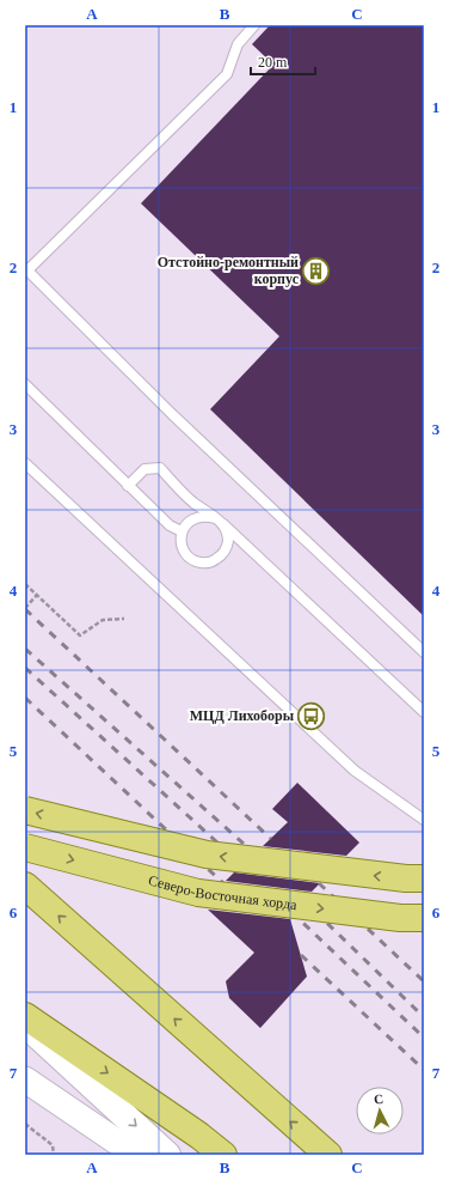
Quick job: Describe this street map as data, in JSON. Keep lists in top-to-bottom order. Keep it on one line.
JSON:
{"streets":{"main road":["Северо-Восточная хорда"]},"places":{"building":["Отстойно-ремонтный корпус"],"bus stop":["МЦД Лихоборы"]},"scale_bar":"20 m","north":"top","grid":{"columns":["A","B","C"],"rows":["1","2","3","4","5","6","7"]}}
